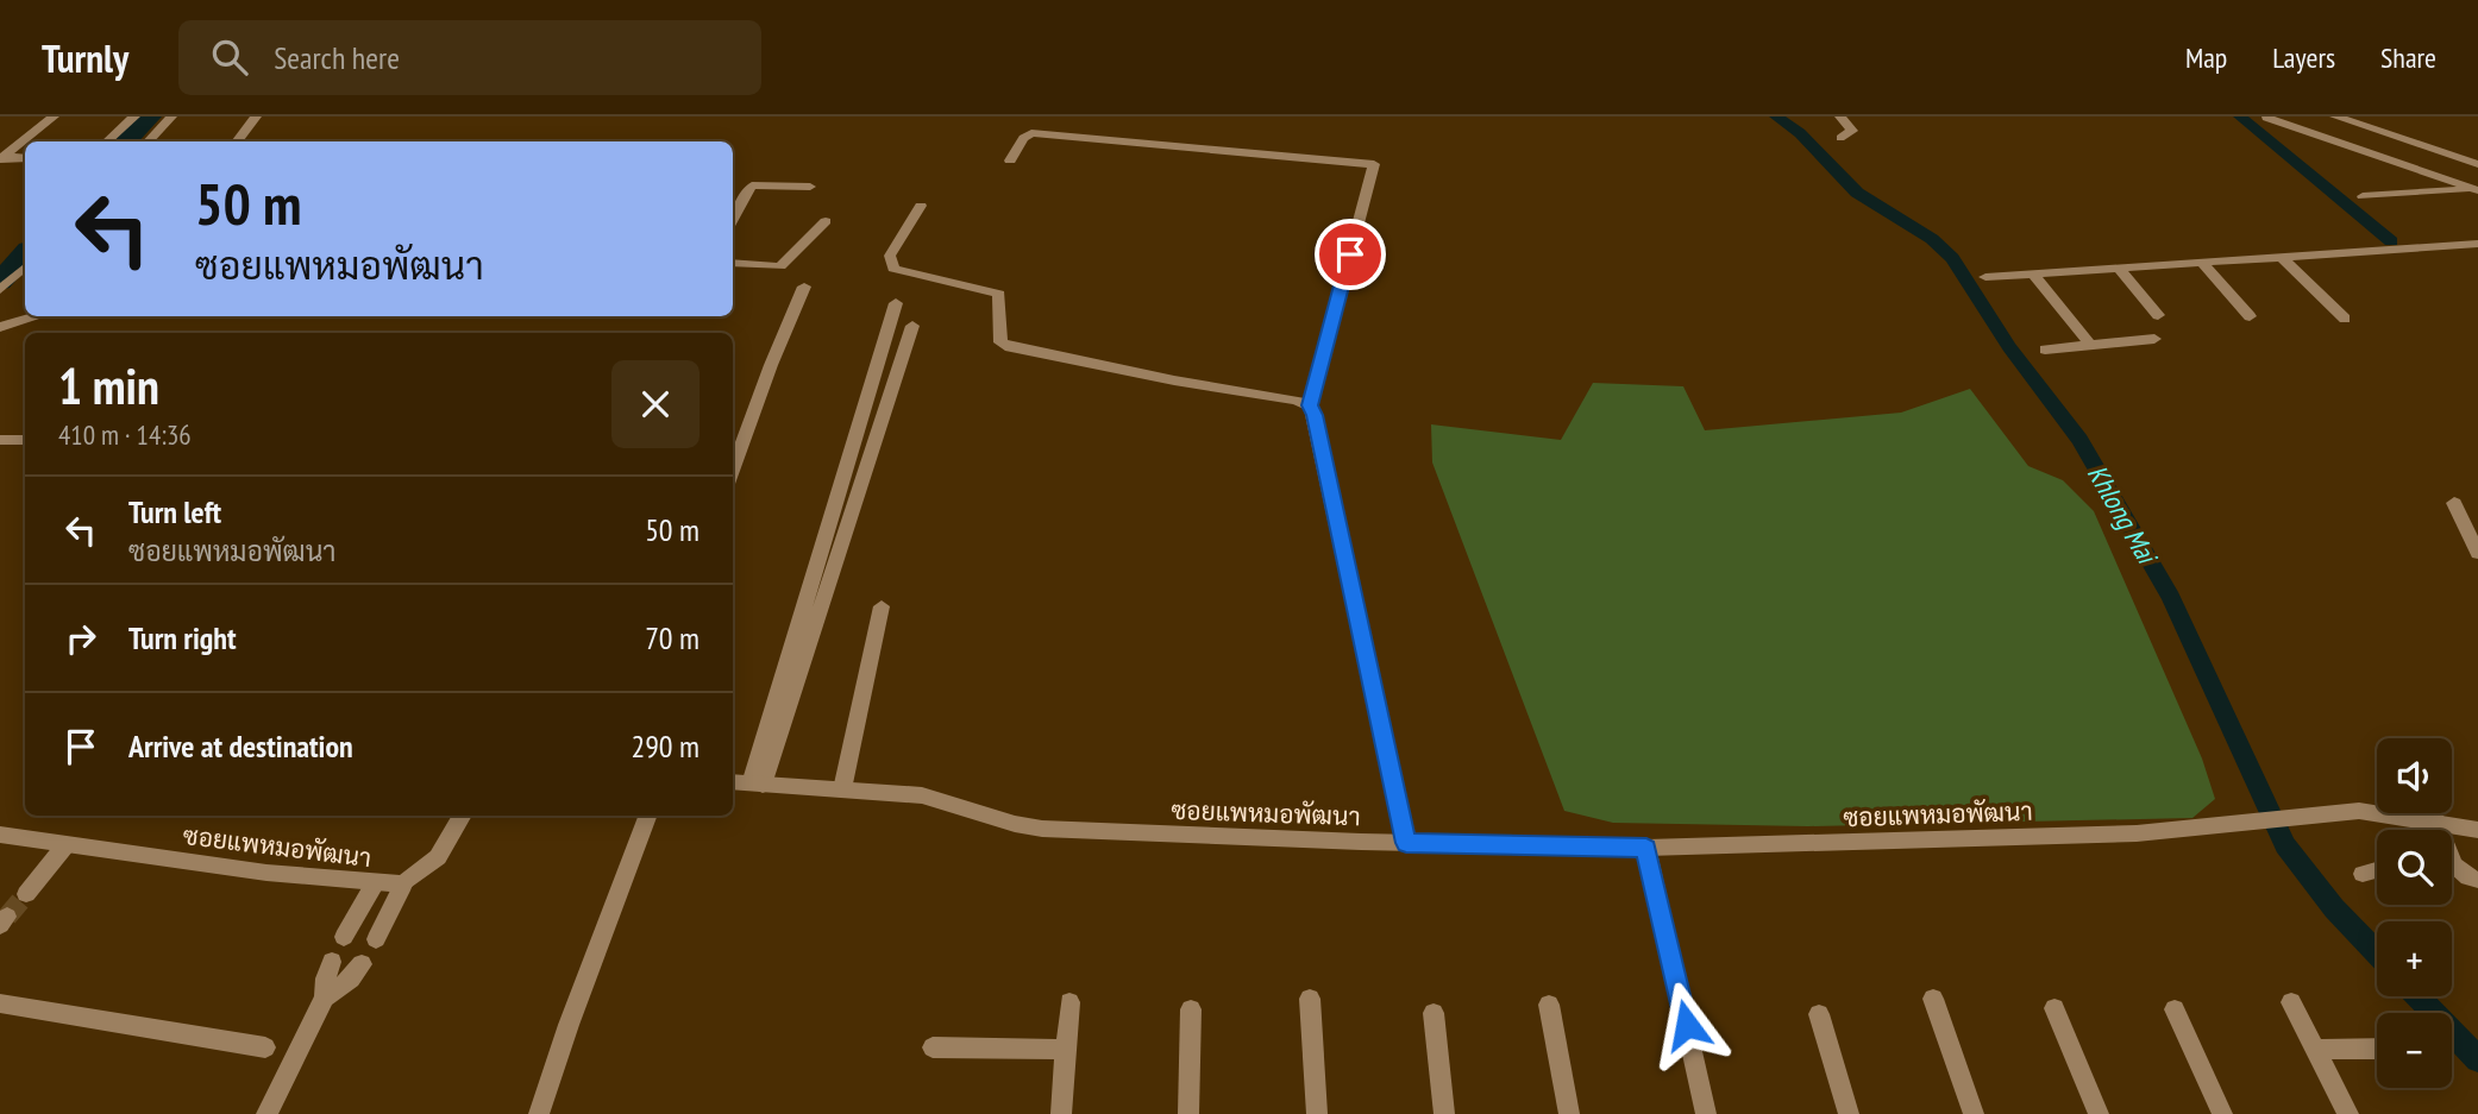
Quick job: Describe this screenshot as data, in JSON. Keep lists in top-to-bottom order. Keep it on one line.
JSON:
{"streets":{"street":["ซอยแพหมอพัฒนา"]},"water":["Khlong Mai"],"page":{"header":"Turnly","search":"Search here","nav":["Map","Layers","Share"],"turn":["50 m","ซอยแพหมอพัฒนา"],"heading":["1 min","410 m · 14:36"],"list":[{"name":"Turn left","note":"ซอยแพหมอพัฒนา","value":"50 m"},{"name":"Turn right","value":"70 m"},{"name":"Arrive at destination","value":"290 m"}],"map_buttons":["+","−"]}}
